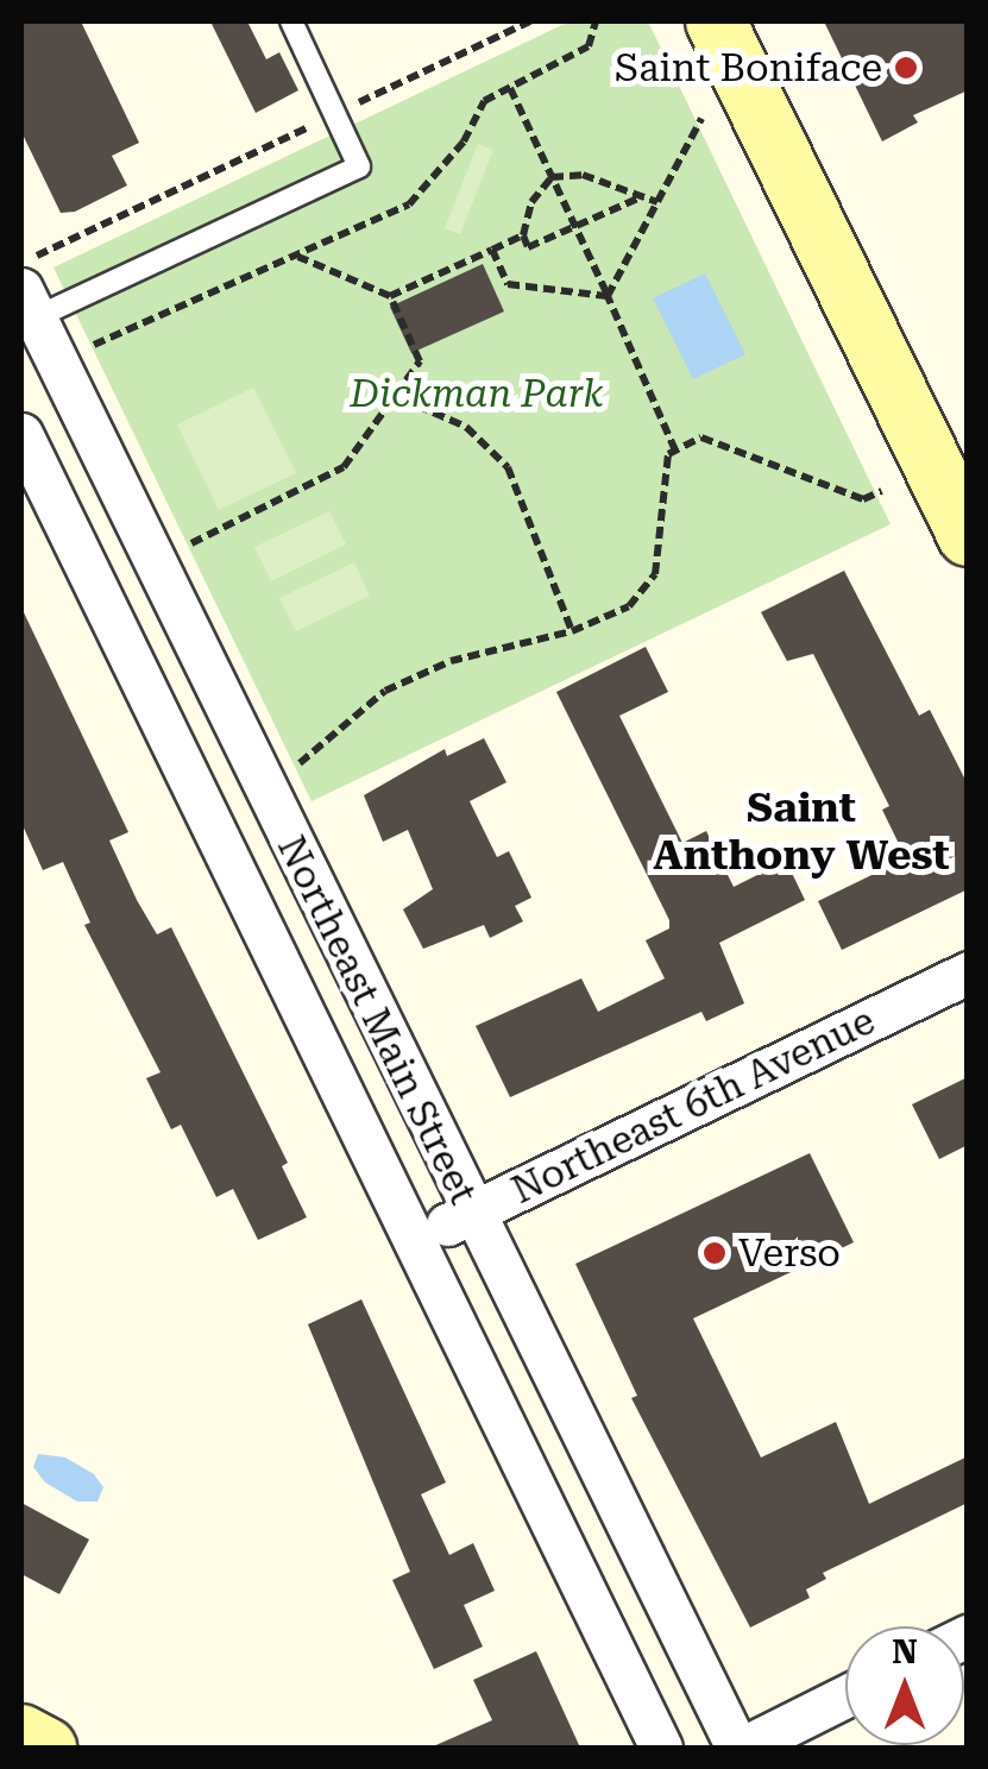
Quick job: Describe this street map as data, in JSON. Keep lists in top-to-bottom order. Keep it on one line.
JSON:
{"streets":{"street":["Northeast Main Street","Northeast 6th Avenue"]},"crossings":[["Northeast Main Street","Northeast 6th Avenue"]],"districts":["Saint Anthony West"],"parks":["Dickman Park"],"places":["Saint Boniface","Verso"],"north":"top"}
